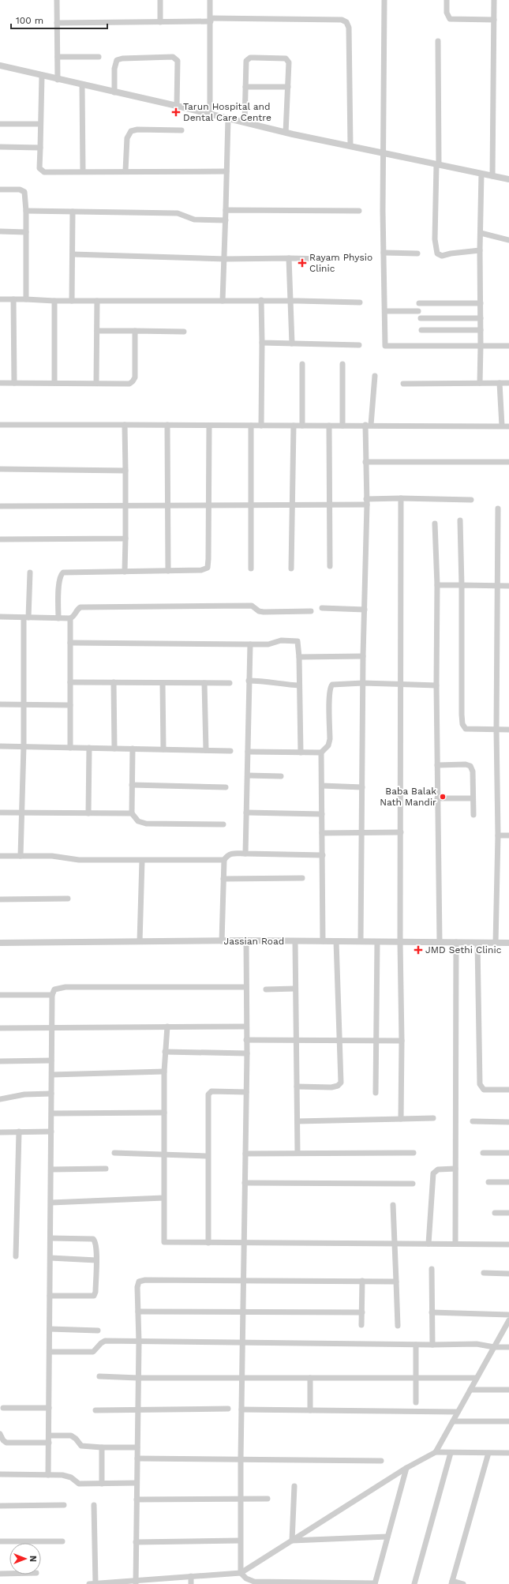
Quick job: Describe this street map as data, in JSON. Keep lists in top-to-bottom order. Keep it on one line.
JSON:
{"streets":{"street":["Jassian Road"]},"places":{"health":["Tarun Hospital and Dental Care Centre","Rayam Physio Clinic","JMD Sethi Clinic"],"other":["Baba Balak Nath Mandir"]},"scale_bar":"100 m","north":"right"}
